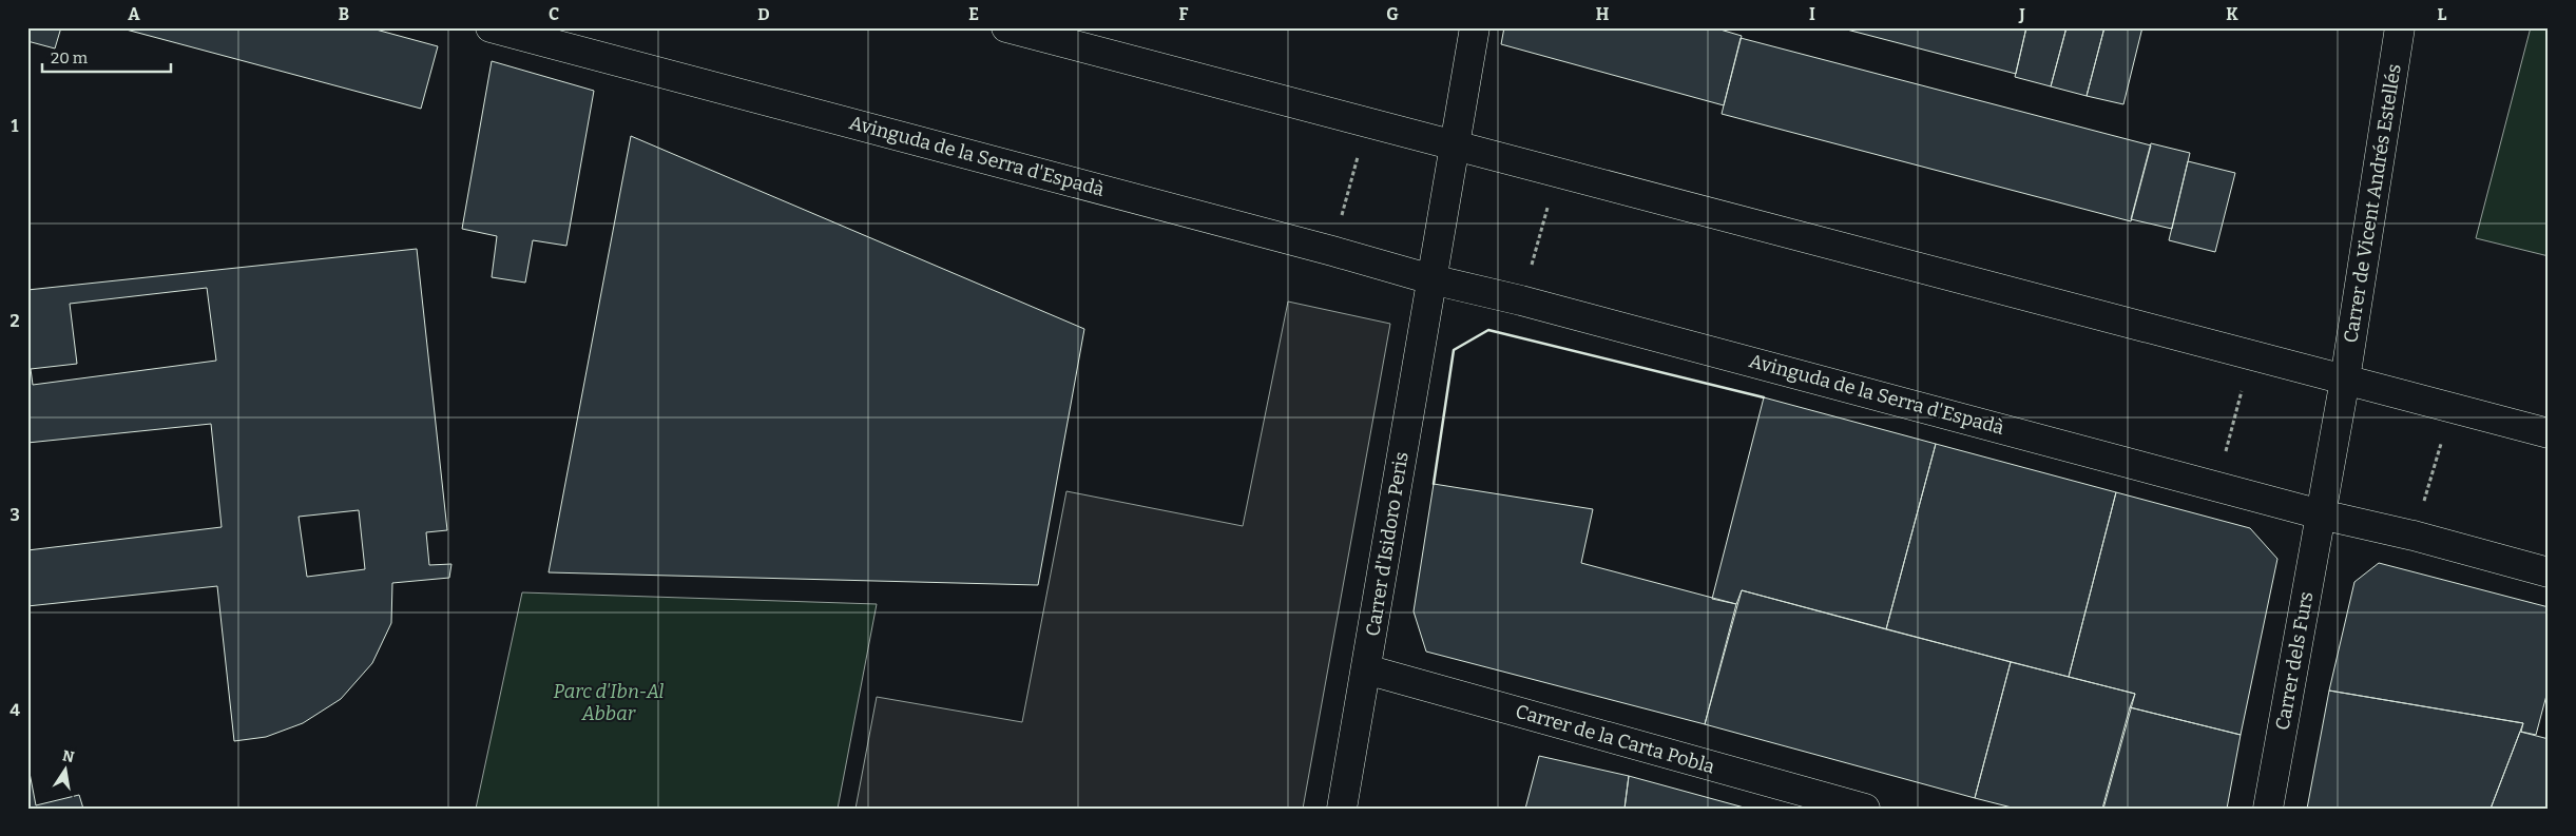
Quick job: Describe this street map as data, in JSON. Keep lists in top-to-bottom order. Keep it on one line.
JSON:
{"streets":{"street":["Avinguda de la Serra d'Espadà","Carrer de Vicent Andrés Estellés","Carrer d'Isidoro Peris","Carrer dels Furs","Carrer de la Carta Pobla"]},"crossings":[["Avinguda de la Serra d'Espadà","Carrer d'Isidoro Peris"],["Avinguda de la Serra d'Espadà","Carrer dels Furs"],["Carrer d'Isidoro Peris","Carrer de la Carta Pobla"]],"parks":["Parc d'Ibn-Al Abbar"],"scale_bar":"20 m","north":"top","grid":{"columns":["A","B","C","D","E","F","G","H","I","J","K","L"],"rows":["1","2","3","4"]}}
